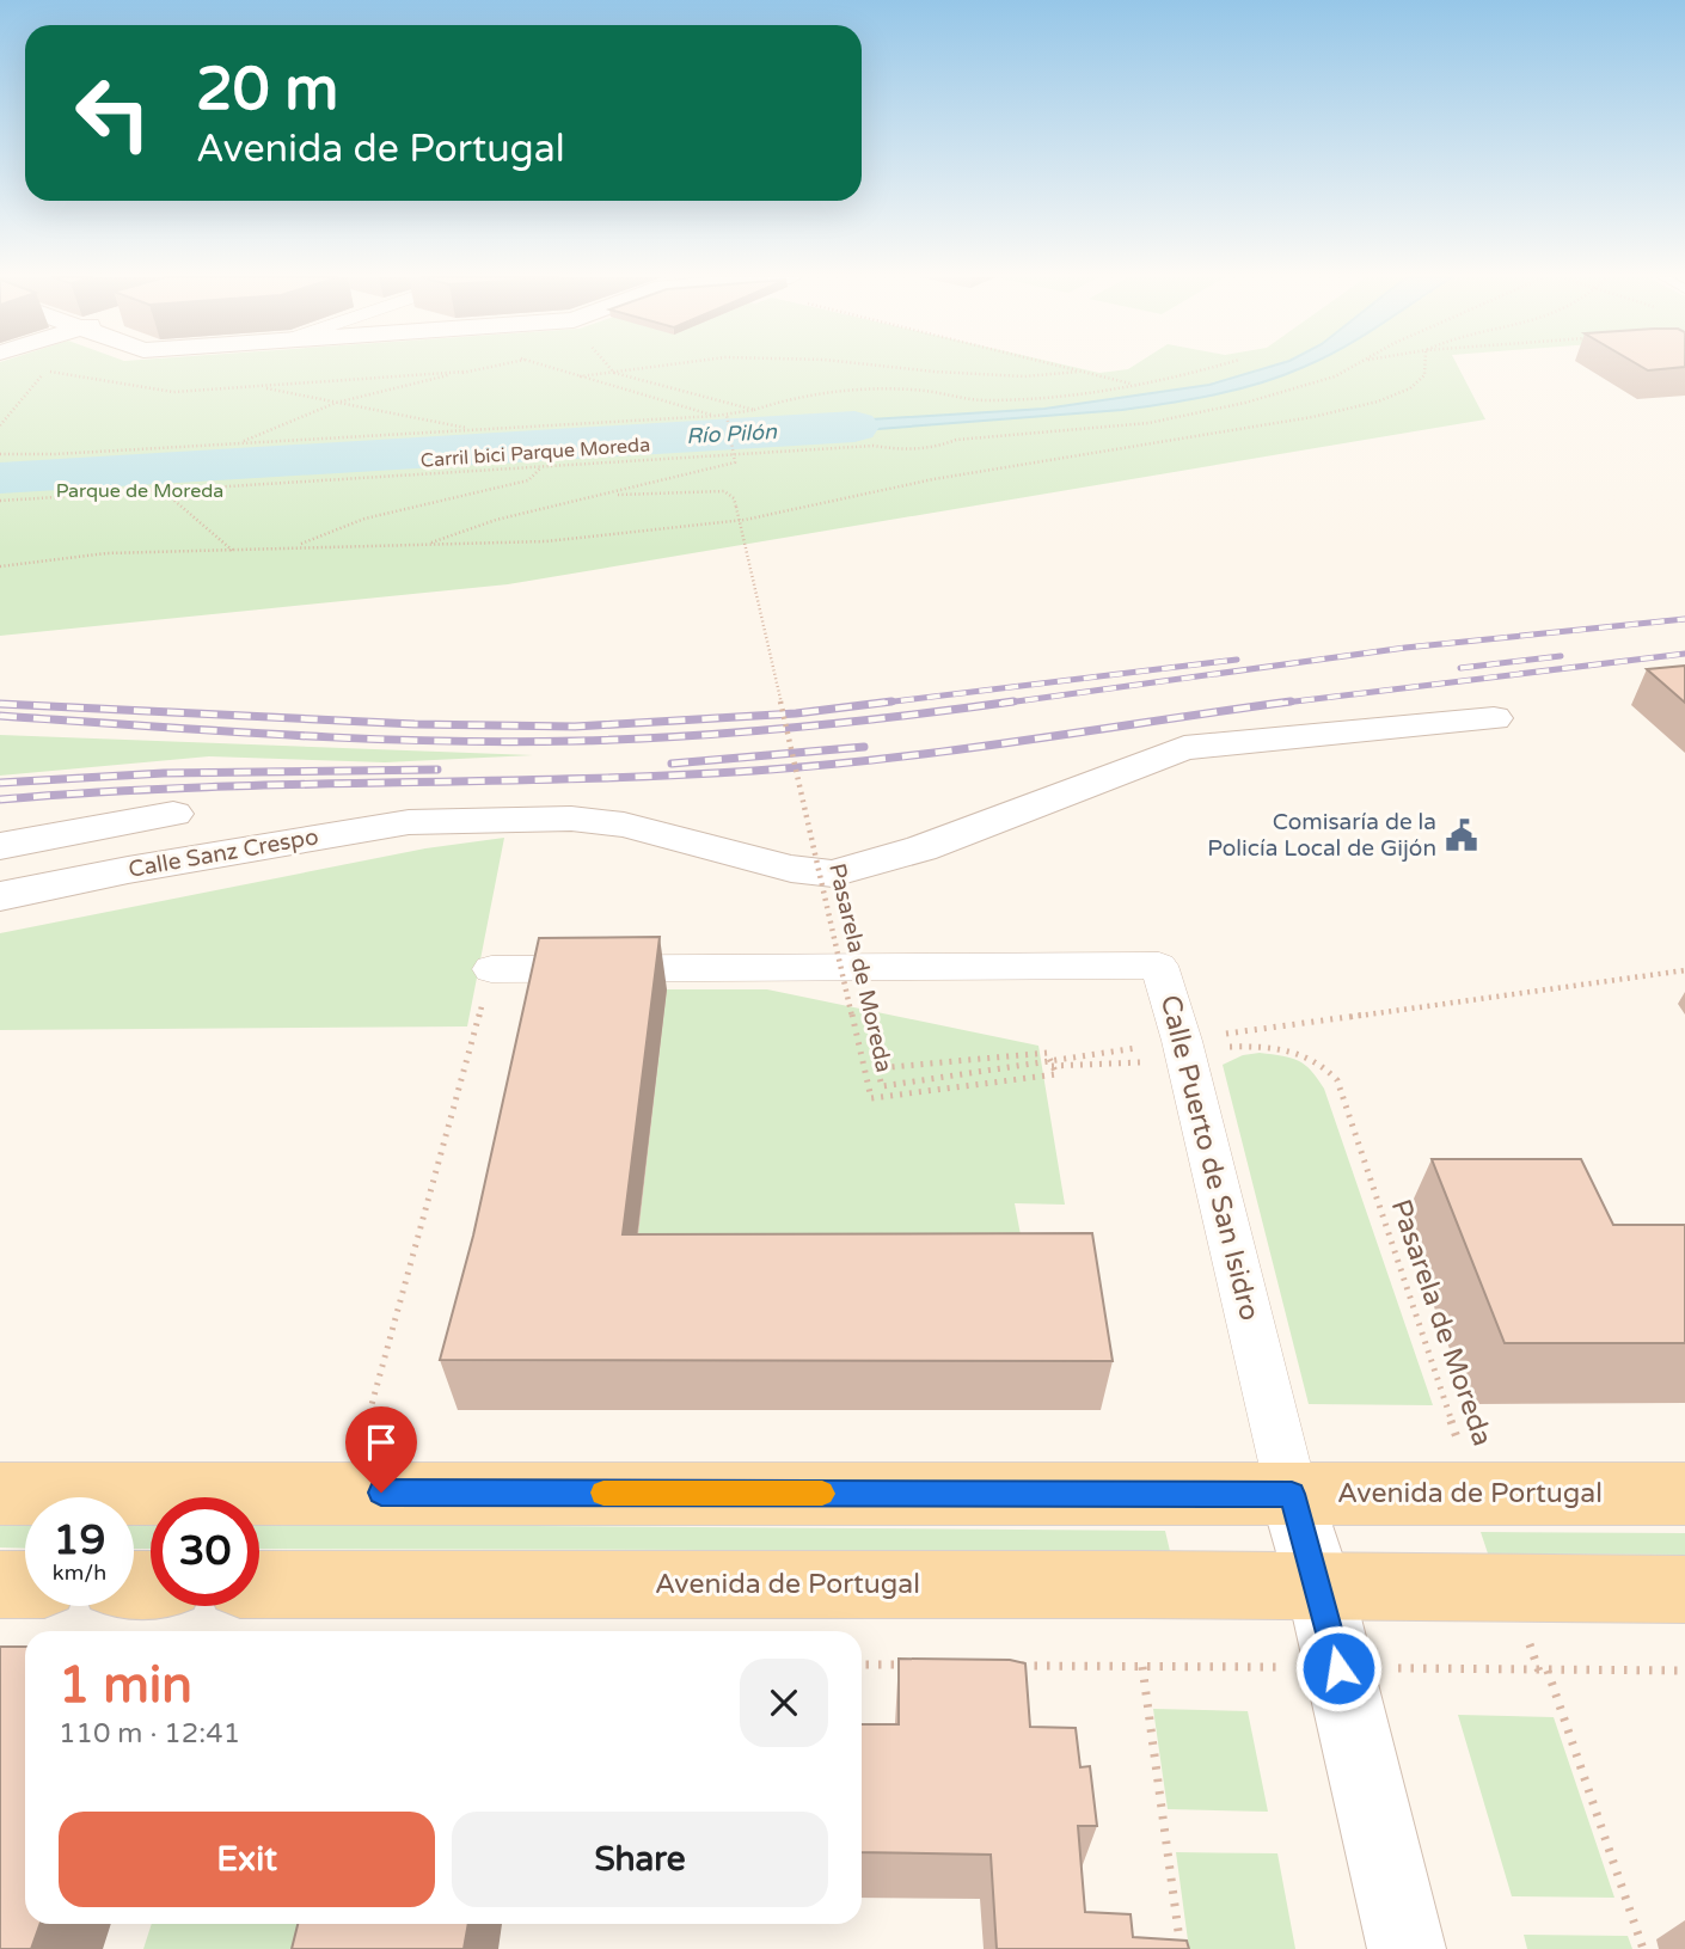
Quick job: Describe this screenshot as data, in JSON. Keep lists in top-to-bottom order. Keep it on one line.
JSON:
{"streets":{"main road":["Avenida de Portugal"],"street":["Calle Sanz Crespo","Calle Puerto de San Isidro"],"path":["Carril bici Parque Moreda","Pasarela de Moreda"]},"crossings":[["Carril bici Parque Moreda","Pasarela de Moreda"],["Pasarela de Moreda","Avenida de Portugal"],["Calle Puerto de San Isidro","Avenida de Portugal"]],"water":["Río Pilón"],"parks":["Parque de Moreda"],"places":{"public building":["Comisaría de la Policía Local de Gijón"]},"page":{"turn":["20 m","Avenida de Portugal"],"speed":"19 km/h","limit":"30","heading":["1 min","110 m · 12:41"],"buttons":["Exit","Share"]}}
